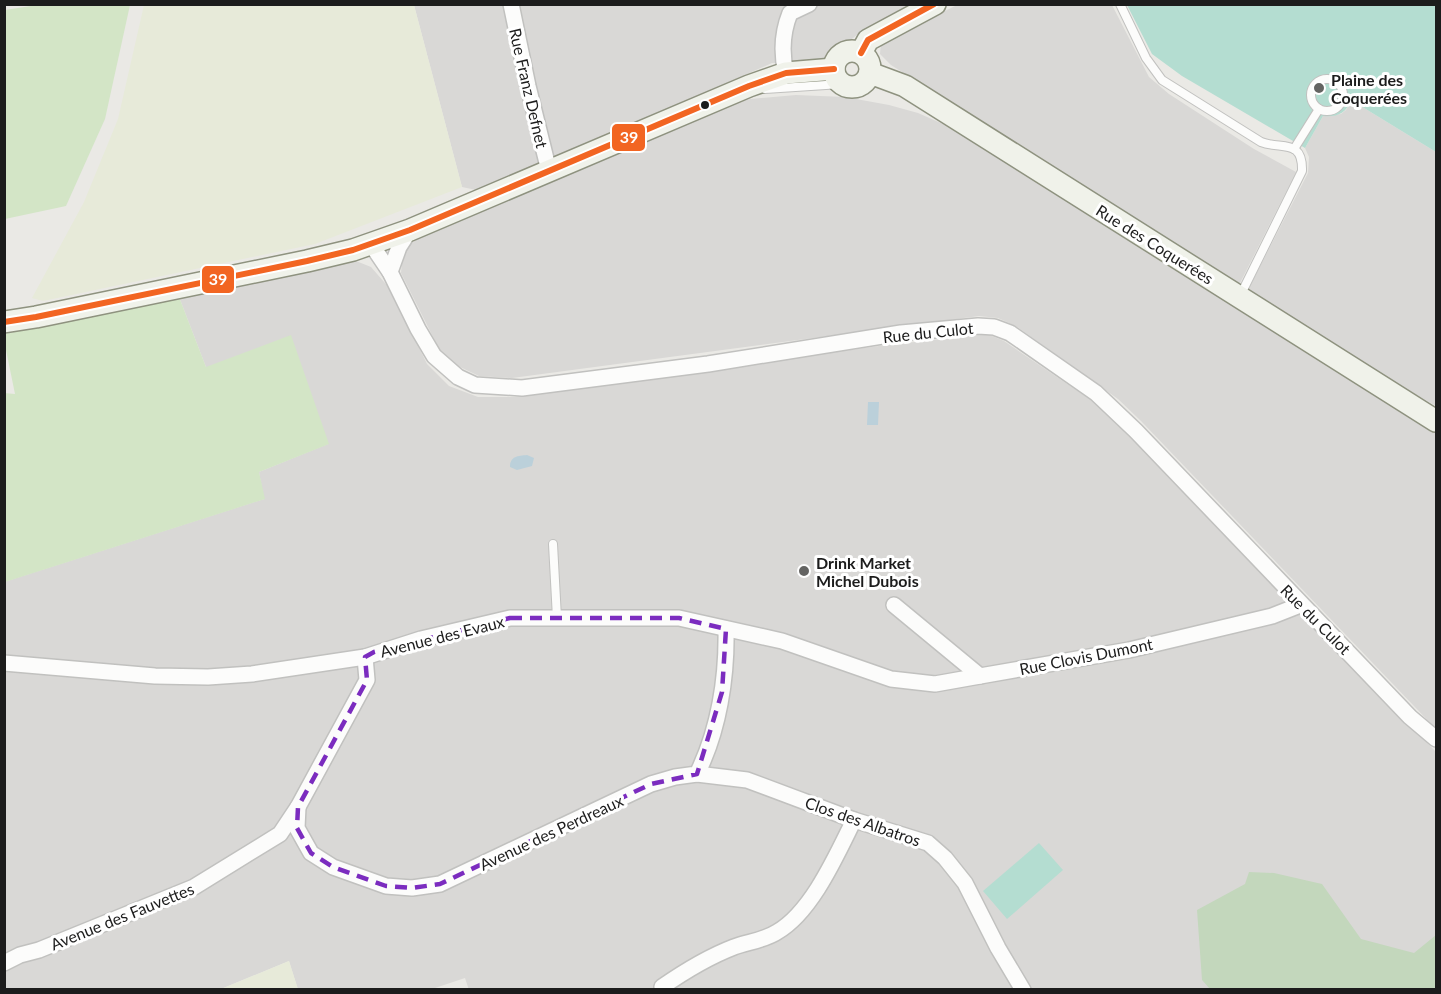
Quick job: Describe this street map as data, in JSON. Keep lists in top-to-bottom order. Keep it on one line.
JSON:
{"streets":{"street":["Rue Franz Defnet","Rue des Coquerées","Rue du Culot","Avenue des Evaux","Rue Clovis Dumont","Clos des Albatros","Avenue des Perdreaux","Avenue des Fauvettes"]},"crossings":[["Rue du Culot","Rue Clovis Dumont"],["Avenue des Evaux","Rue Clovis Dumont"],["Avenue des Evaux","Avenue des Fauvettes"],["Clos des Albatros","Avenue des Perdreaux"],["Avenue des Perdreaux","Avenue des Fauvettes"]],"places":["Plaine des Coquerées","Drink Market Michel Dubois"],"lines":["transit line 39"]}
